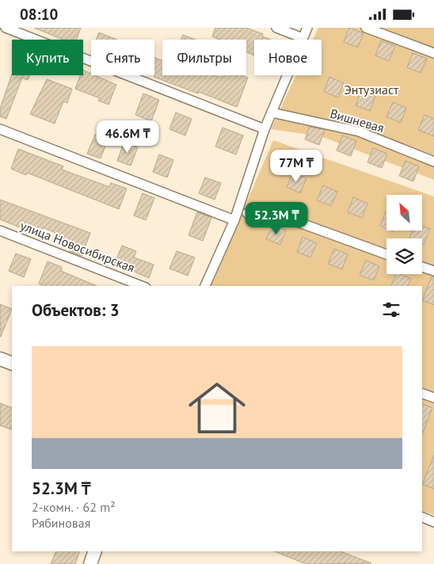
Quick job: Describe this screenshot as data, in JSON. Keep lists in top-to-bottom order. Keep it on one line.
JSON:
{"streets":{"street":["Вишневая","улица Новосибирская"]},"parks":["Энтузиаст"],"north":"top left","page":{"status":"08:10","chip":["Купить","Снять","Фильтры","Новое"],"price":["46.6M ₸","77M ₸","52.3M ₸"],"heading":"Объектов: 3","list":[{"name":"52.3M ₸","note":"2-комн. · 62 m² · Рябиновая"}]}}
